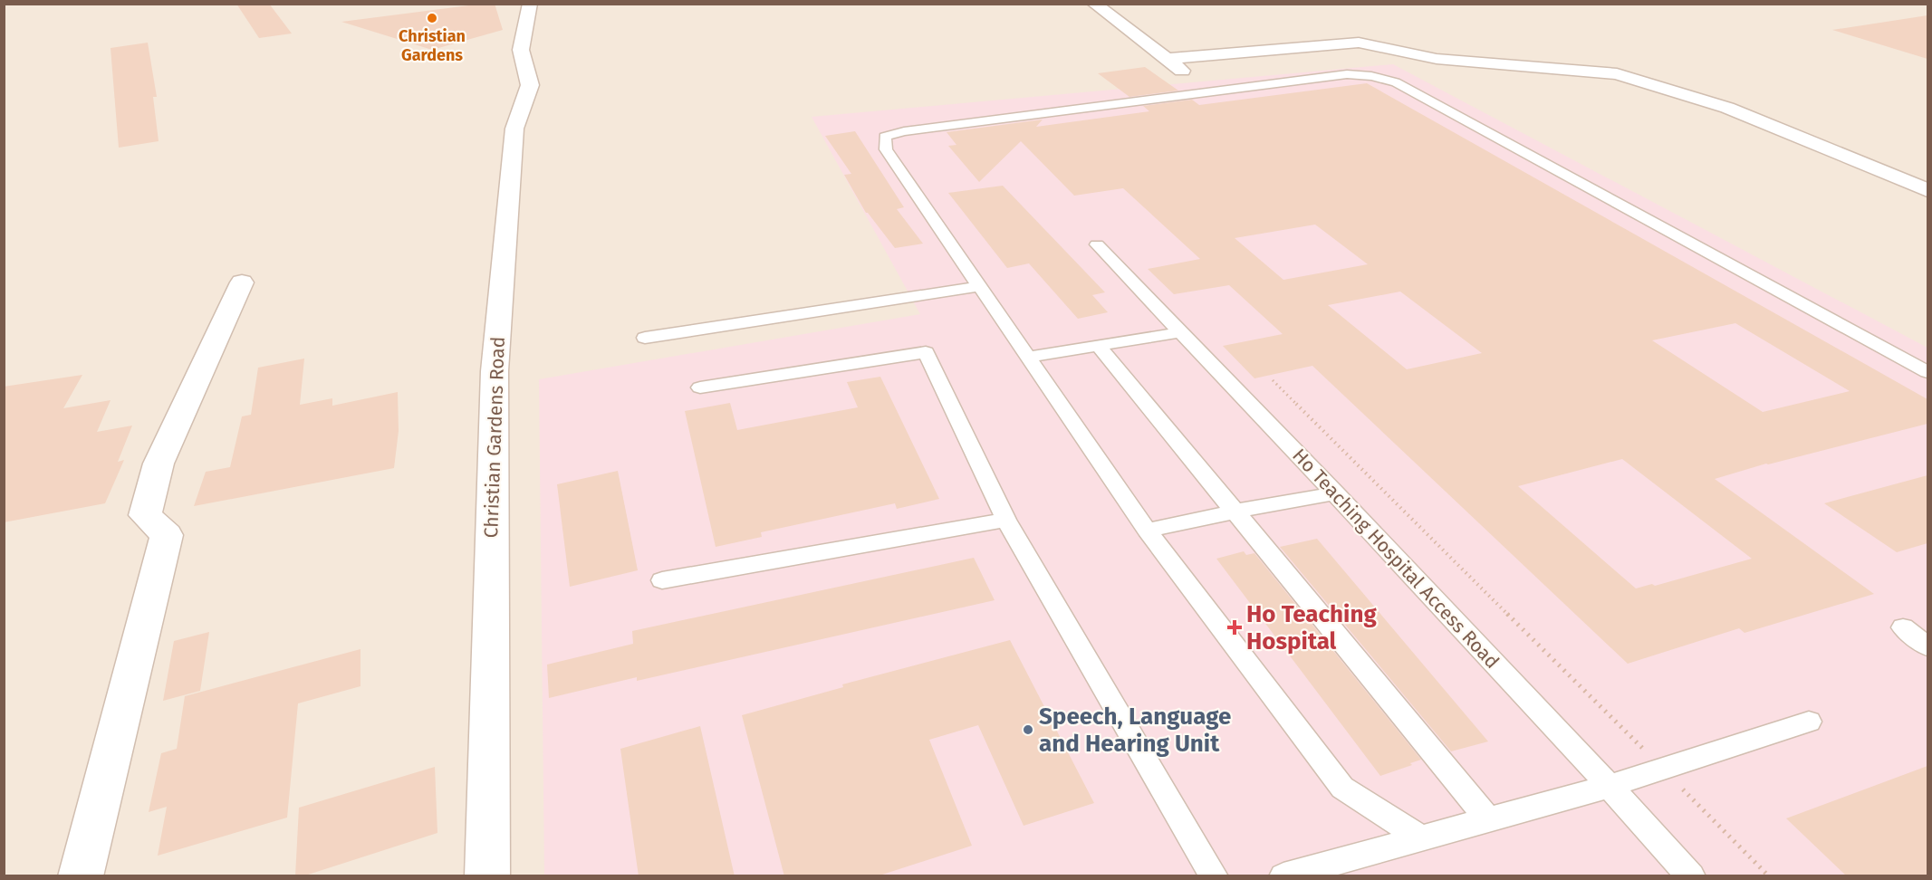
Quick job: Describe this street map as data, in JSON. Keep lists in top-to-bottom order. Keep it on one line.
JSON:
{"streets":{"street":["Christian Gardens Road"],"lane":["Ho Teaching Hospital Access Road"]},"places":{"other":["Christian Gardens","Speech, Language and Hearing Unit"],"health":["Ho Teaching Hospital"]}}
